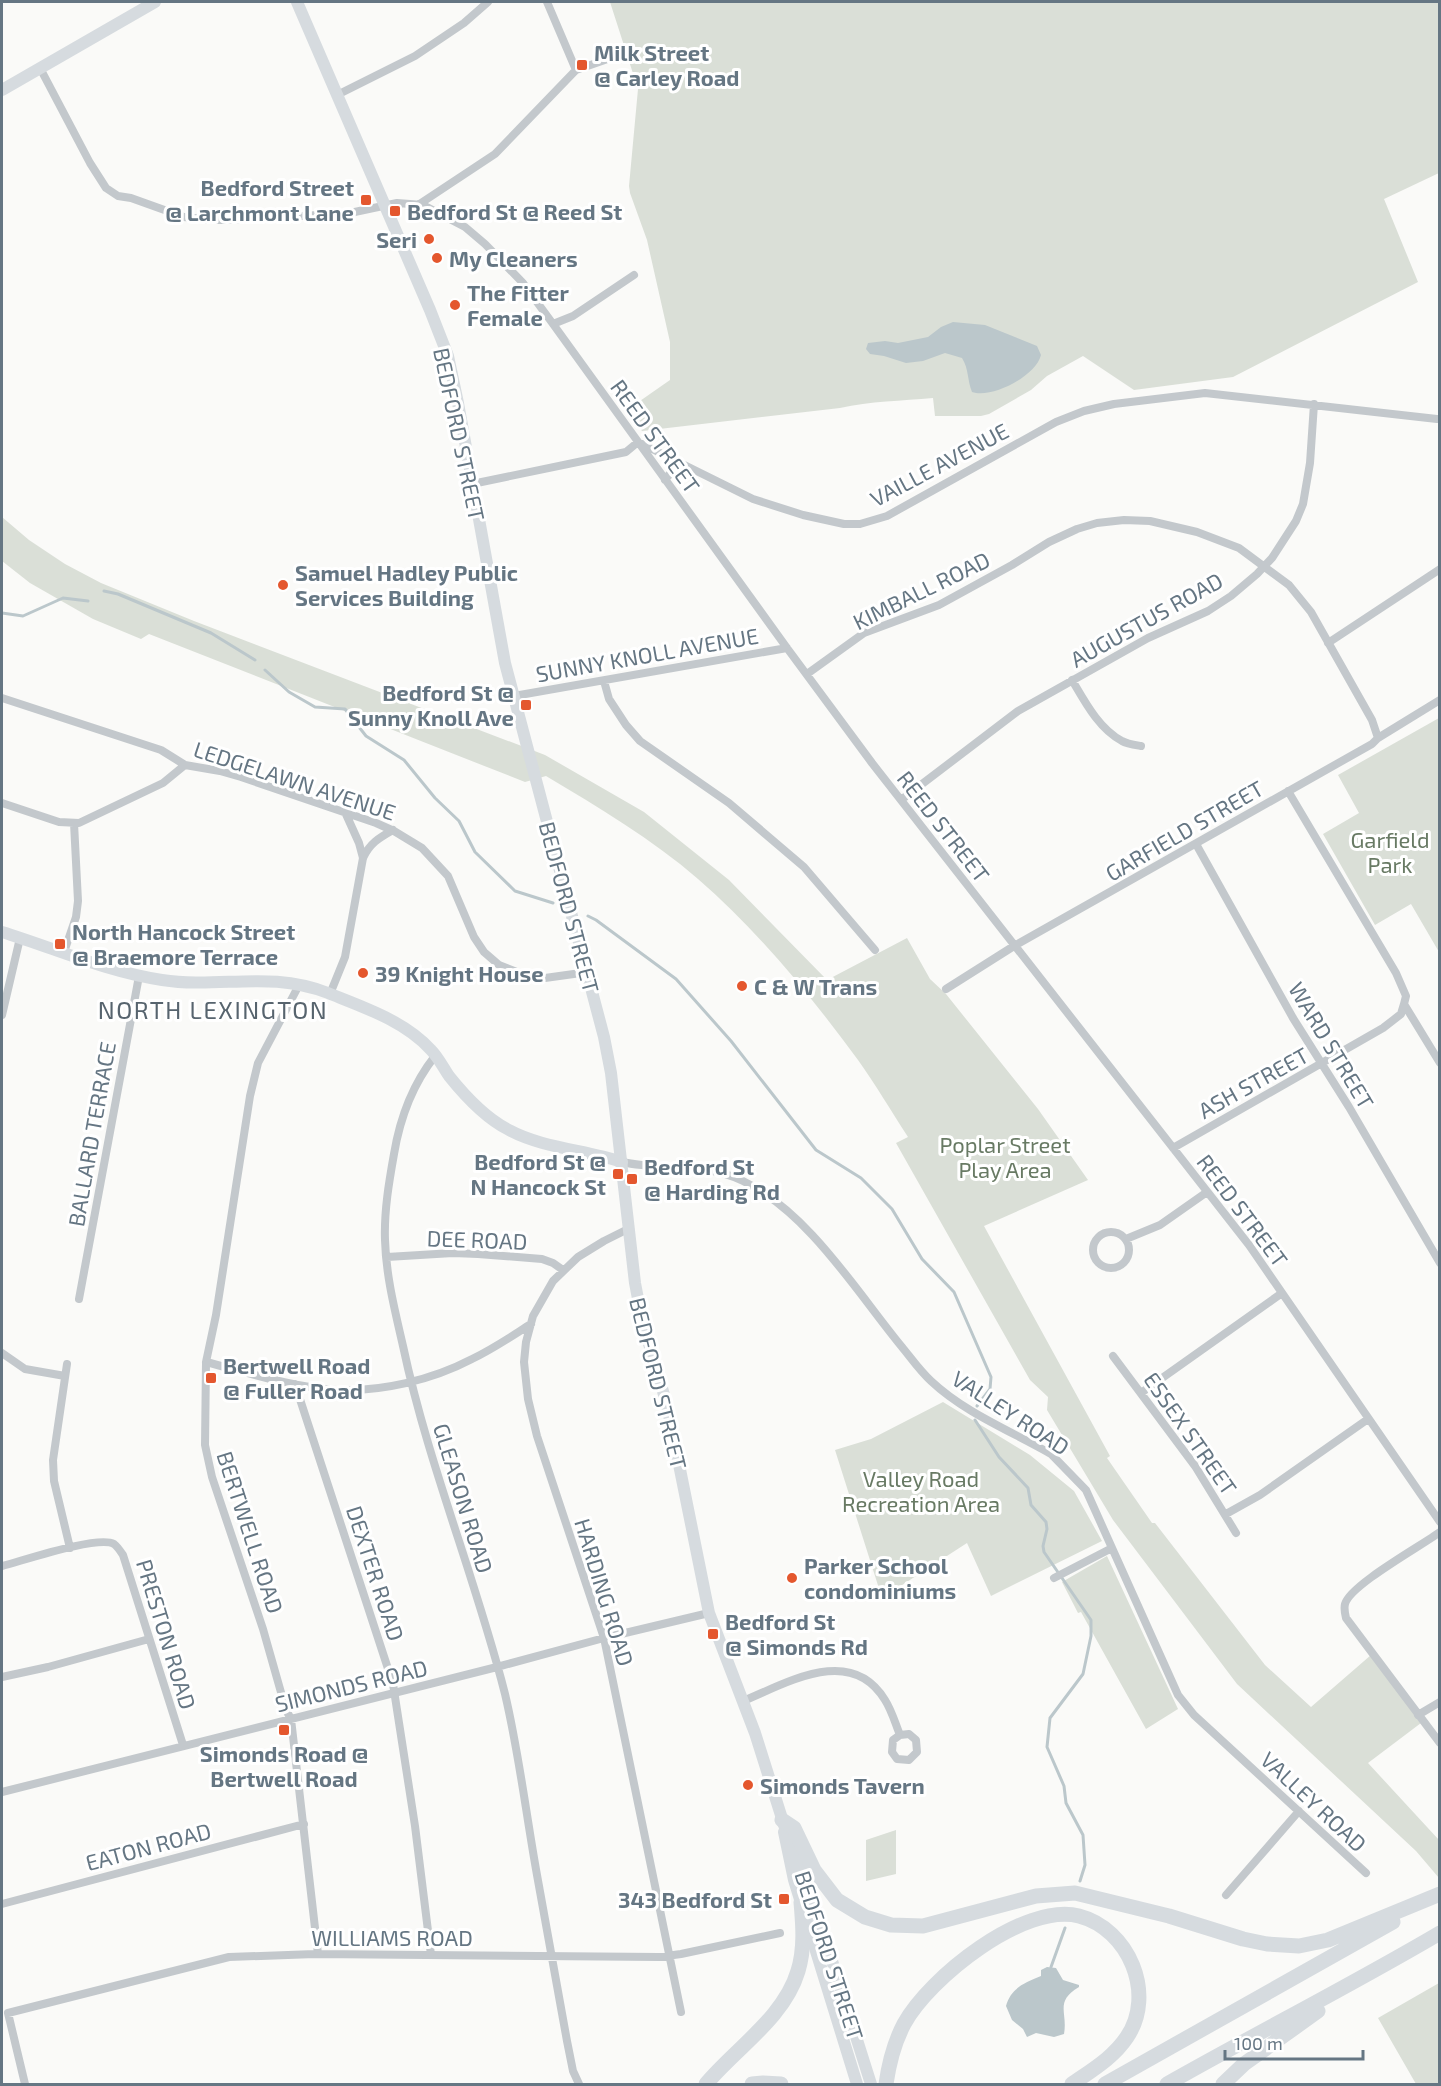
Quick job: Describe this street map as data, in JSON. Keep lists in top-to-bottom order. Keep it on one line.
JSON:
{"streets":{"main road":["BEDFORD STREET"],"street":["REED STREET","VAILLE AVENUE","KIMBALL ROAD","AUGUSTUS ROAD","SUNNY KNOLL AVENUE","LEDGELAWN AVENUE","GARFIELD STREET","WARD STREET","ASH STREET","BALLARD TERRACE","DEE ROAD","VALLEY ROAD","ESSEX STREET","GLEASON ROAD","BERTWELL ROAD","DEXTER ROAD","HARDING ROAD","PRESTON ROAD","SIMONDS ROAD","EATON ROAD","WILLIAMS ROAD"]},"crossings":[["BEDFORD STREET","REED STREET"],["BEDFORD STREET","SUNNY KNOLL AVENUE"],["BEDFORD STREET","LEDGELAWN AVENUE"],["BEDFORD STREET","VALLEY ROAD"],["BEDFORD STREET","HARDING ROAD"],["BEDFORD STREET","SIMONDS ROAD"],["REED STREET","VAILLE AVENUE"],["REED STREET","KIMBALL ROAD"],["REED STREET","AUGUSTUS ROAD"],["REED STREET","SUNNY KNOLL AVENUE"],["REED STREET","GARFIELD STREET"],["REED STREET","ASH STREET"],["VAILLE AVENUE","AUGUSTUS ROAD"],["KIMBALL ROAD","AUGUSTUS ROAD"],["KIMBALL ROAD","GARFIELD STREET"],["GARFIELD STREET","WARD STREET"],["WARD STREET","ASH STREET"],["DEE ROAD","GLEASON ROAD"],["DEE ROAD","HARDING ROAD"],["GLEASON ROAD","SIMONDS ROAD"],["GLEASON ROAD","WILLIAMS ROAD"],["BERTWELL ROAD","SIMONDS ROAD"],["BERTWELL ROAD","EATON ROAD"],["BERTWELL ROAD","WILLIAMS ROAD"],["DEXTER ROAD","SIMONDS ROAD"],["DEXTER ROAD","WILLIAMS ROAD"],["HARDING ROAD","SIMONDS ROAD"],["HARDING ROAD","WILLIAMS ROAD"],["PRESTON ROAD","SIMONDS ROAD"]],"districts":["NORTH LEXINGTON"],"parks":["Garfield Park","Poplar Street Play Area","Valley Road Recreation Area"],"places":{"transit":["Milk Street @ Carley Road","Bedford Street @ Larchmont Lane","Bedford St @ Reed St","Bedford St @ Sunny Knoll Ave","North Hancock Street @ Braemore Terrace","Bedford St @ N Hancock St","Bedford St @ Harding Rd","Bertwell Road @ Fuller Road","Bedford St @ Simonds Rd","Simonds Road @ Bertwell Road","343 Bedford St"],"other":["Seri","My Cleaners","The Fitter Female","Samuel Hadley Public Services Building","39 Knight House","C & W Trans","Parker School condominiums","Simonds Tavern"]},"scale_bar":"100 m"}
